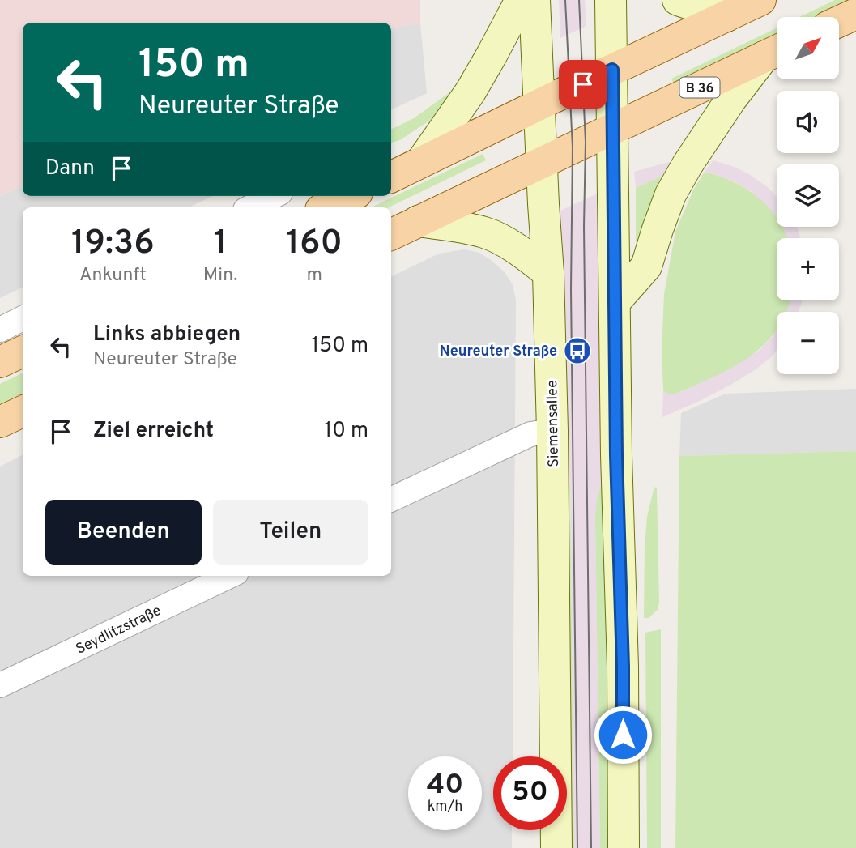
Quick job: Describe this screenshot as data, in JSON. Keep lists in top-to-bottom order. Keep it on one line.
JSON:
{"streets":{"main road":["B 36","Siemensallee"],"street":["Seydlitzstraße"]},"crossings":[["B 36","Siemensallee"]],"places":{"bus stop":["Neureuter Straße"]},"north":"top right","page":{"map_buttons":["+","−"],"turn":["150 m","Neureuter Straße"],"then":"Dann","eta":["19:36","Ankunft","1","Min.","160","m"],"list":[{"name":"Links abbiegen","note":"Neureuter Straße","value":"150 m"},{"name":"Ziel erreicht","value":"10 m"}],"buttons":["Beenden","Teilen"],"speed":"40 km/h","limit":"50"}}
